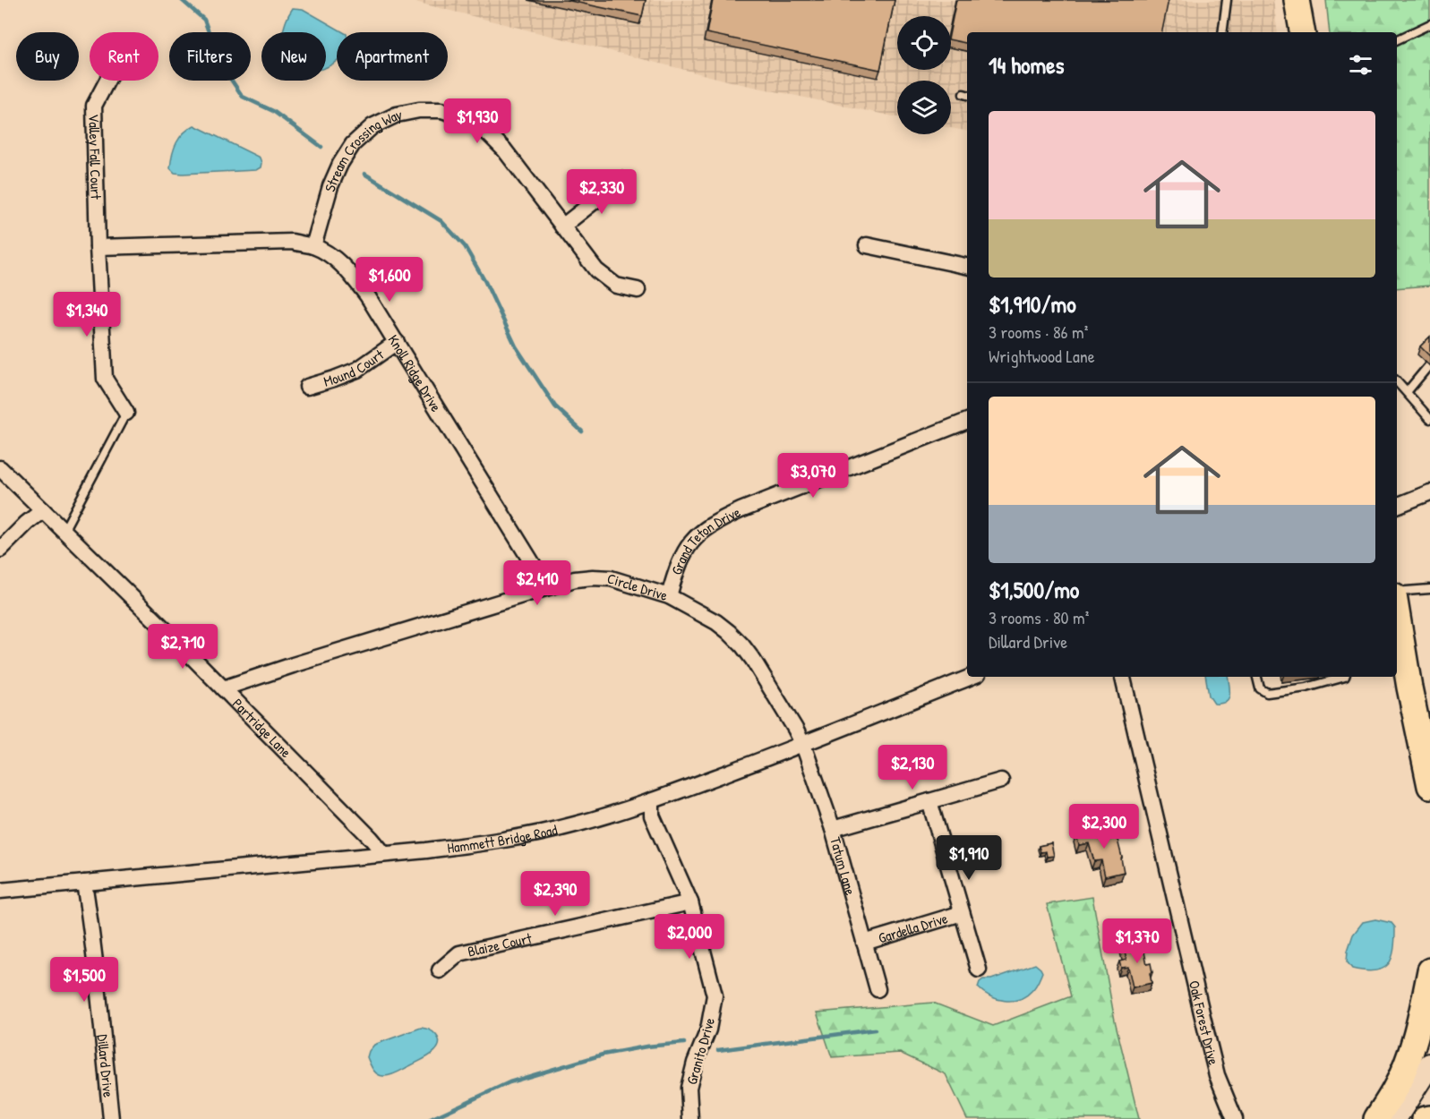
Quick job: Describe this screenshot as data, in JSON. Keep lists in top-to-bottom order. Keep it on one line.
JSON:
{"streets":{"street":["Stream Crossing Way","Valley Fall Court","Mound Court","Knoll Ridge Drive","Grand Teton Drive","Circle Drive","Partridge Lane","Hammett Bridge Road","Tatum Lane","Gardella Drive","Blaize Court","Oak Forest Drive","Granito Drive","Dillard Drive"]},"crossings":[["Stream Crossing Way","Knoll Ridge Drive"],["Valley Fall Court","Knoll Ridge Drive"],["Mound Court","Knoll Ridge Drive"],["Knoll Ridge Drive","Circle Drive"],["Grand Teton Drive","Circle Drive"],["Circle Drive","Partridge Lane"],["Circle Drive","Hammett Bridge Road"],["Circle Drive","Tatum Lane"],["Partridge Lane","Hammett Bridge Road"],["Hammett Bridge Road","Tatum Lane"],["Hammett Bridge Road","Granito Drive"],["Hammett Bridge Road","Dillard Drive"],["Tatum Lane","Gardella Drive"],["Blaize Court","Granito Drive"]],"page":{"chip":["Buy","Rent","Filters","New","Apartment"],"heading":"14 homes","list":[{"name":"$1,910/mo","note":"3 rooms · 86 m² · Wrightwood Lane"},{"name":"$1,500/mo","note":"3 rooms · 80 m² · Dillard Drive"}],"price":["$1,930","$2,330","$1,600","$1,340","$3,070","$2,410","$2,710","$2,130","$2,300","$1,910","$2,390","$2,000","$1,370","$1,500"]}}
